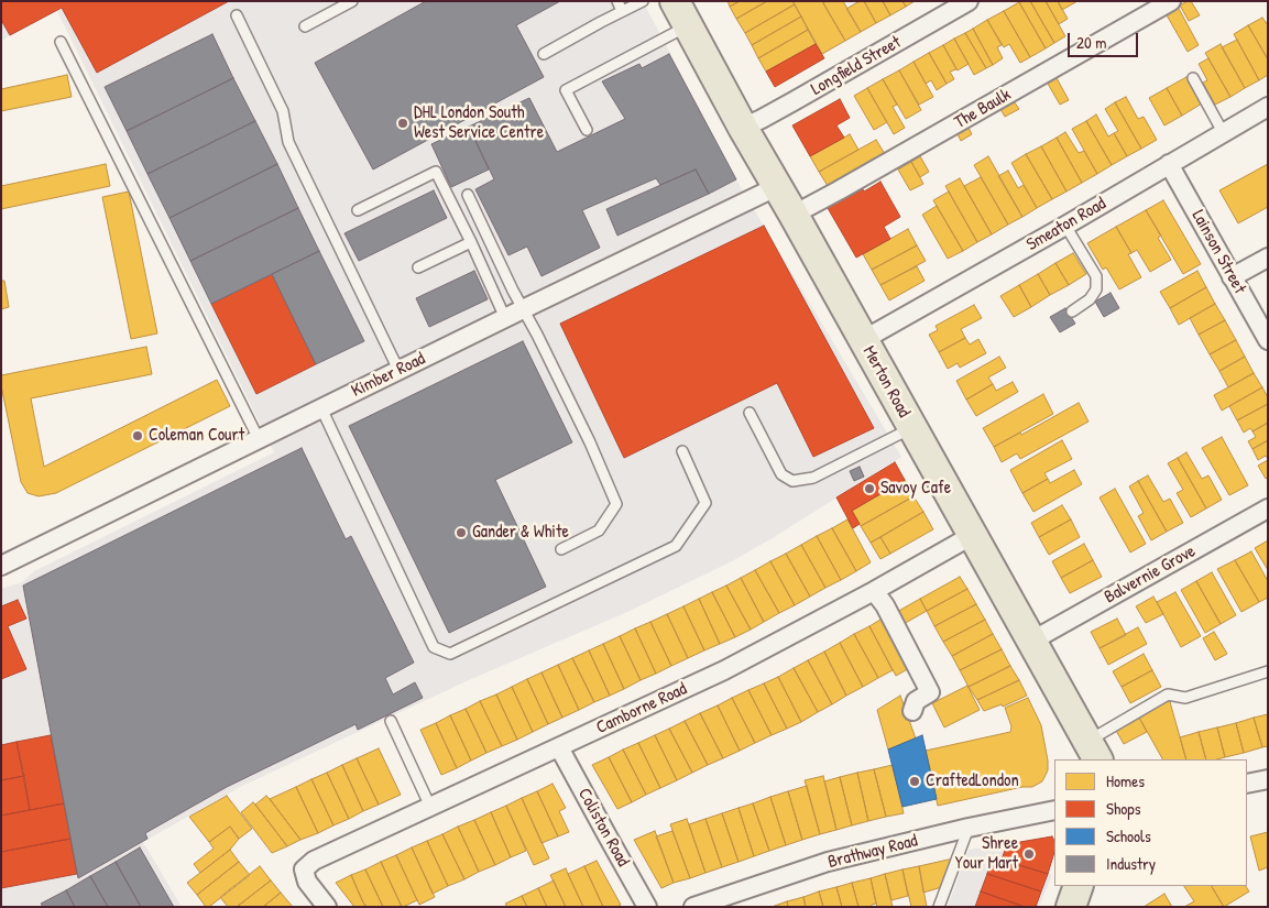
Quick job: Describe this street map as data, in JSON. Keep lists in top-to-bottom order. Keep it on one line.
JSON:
{"streets":{"main road":["Merton Road"],"street":["Longfield Street","The Baulk","Smeaton Road","Lainson Street","Kimber Road","Balvernie Grove","Camborne Road","Coliston Road","Brathway Road"]},"crossings":[["Longfield Street","Merton Road"],["The Baulk","Merton Road"],["Smeaton Road","Lainson Street"],["Smeaton Road","Merton Road"],["Kimber Road","Merton Road"],["Merton Road","Balvernie Grove"],["Merton Road","Camborne Road"],["Camborne Road","Coliston Road"]],"places":["DHL London South West Service Centre","Coleman Court","Savoy Cafe","Gander & White","CraftedLondon","Shree Your Mart"],"legend":["Homes","Shops","Schools","Industry"],"scale_bar":"20 m"}
